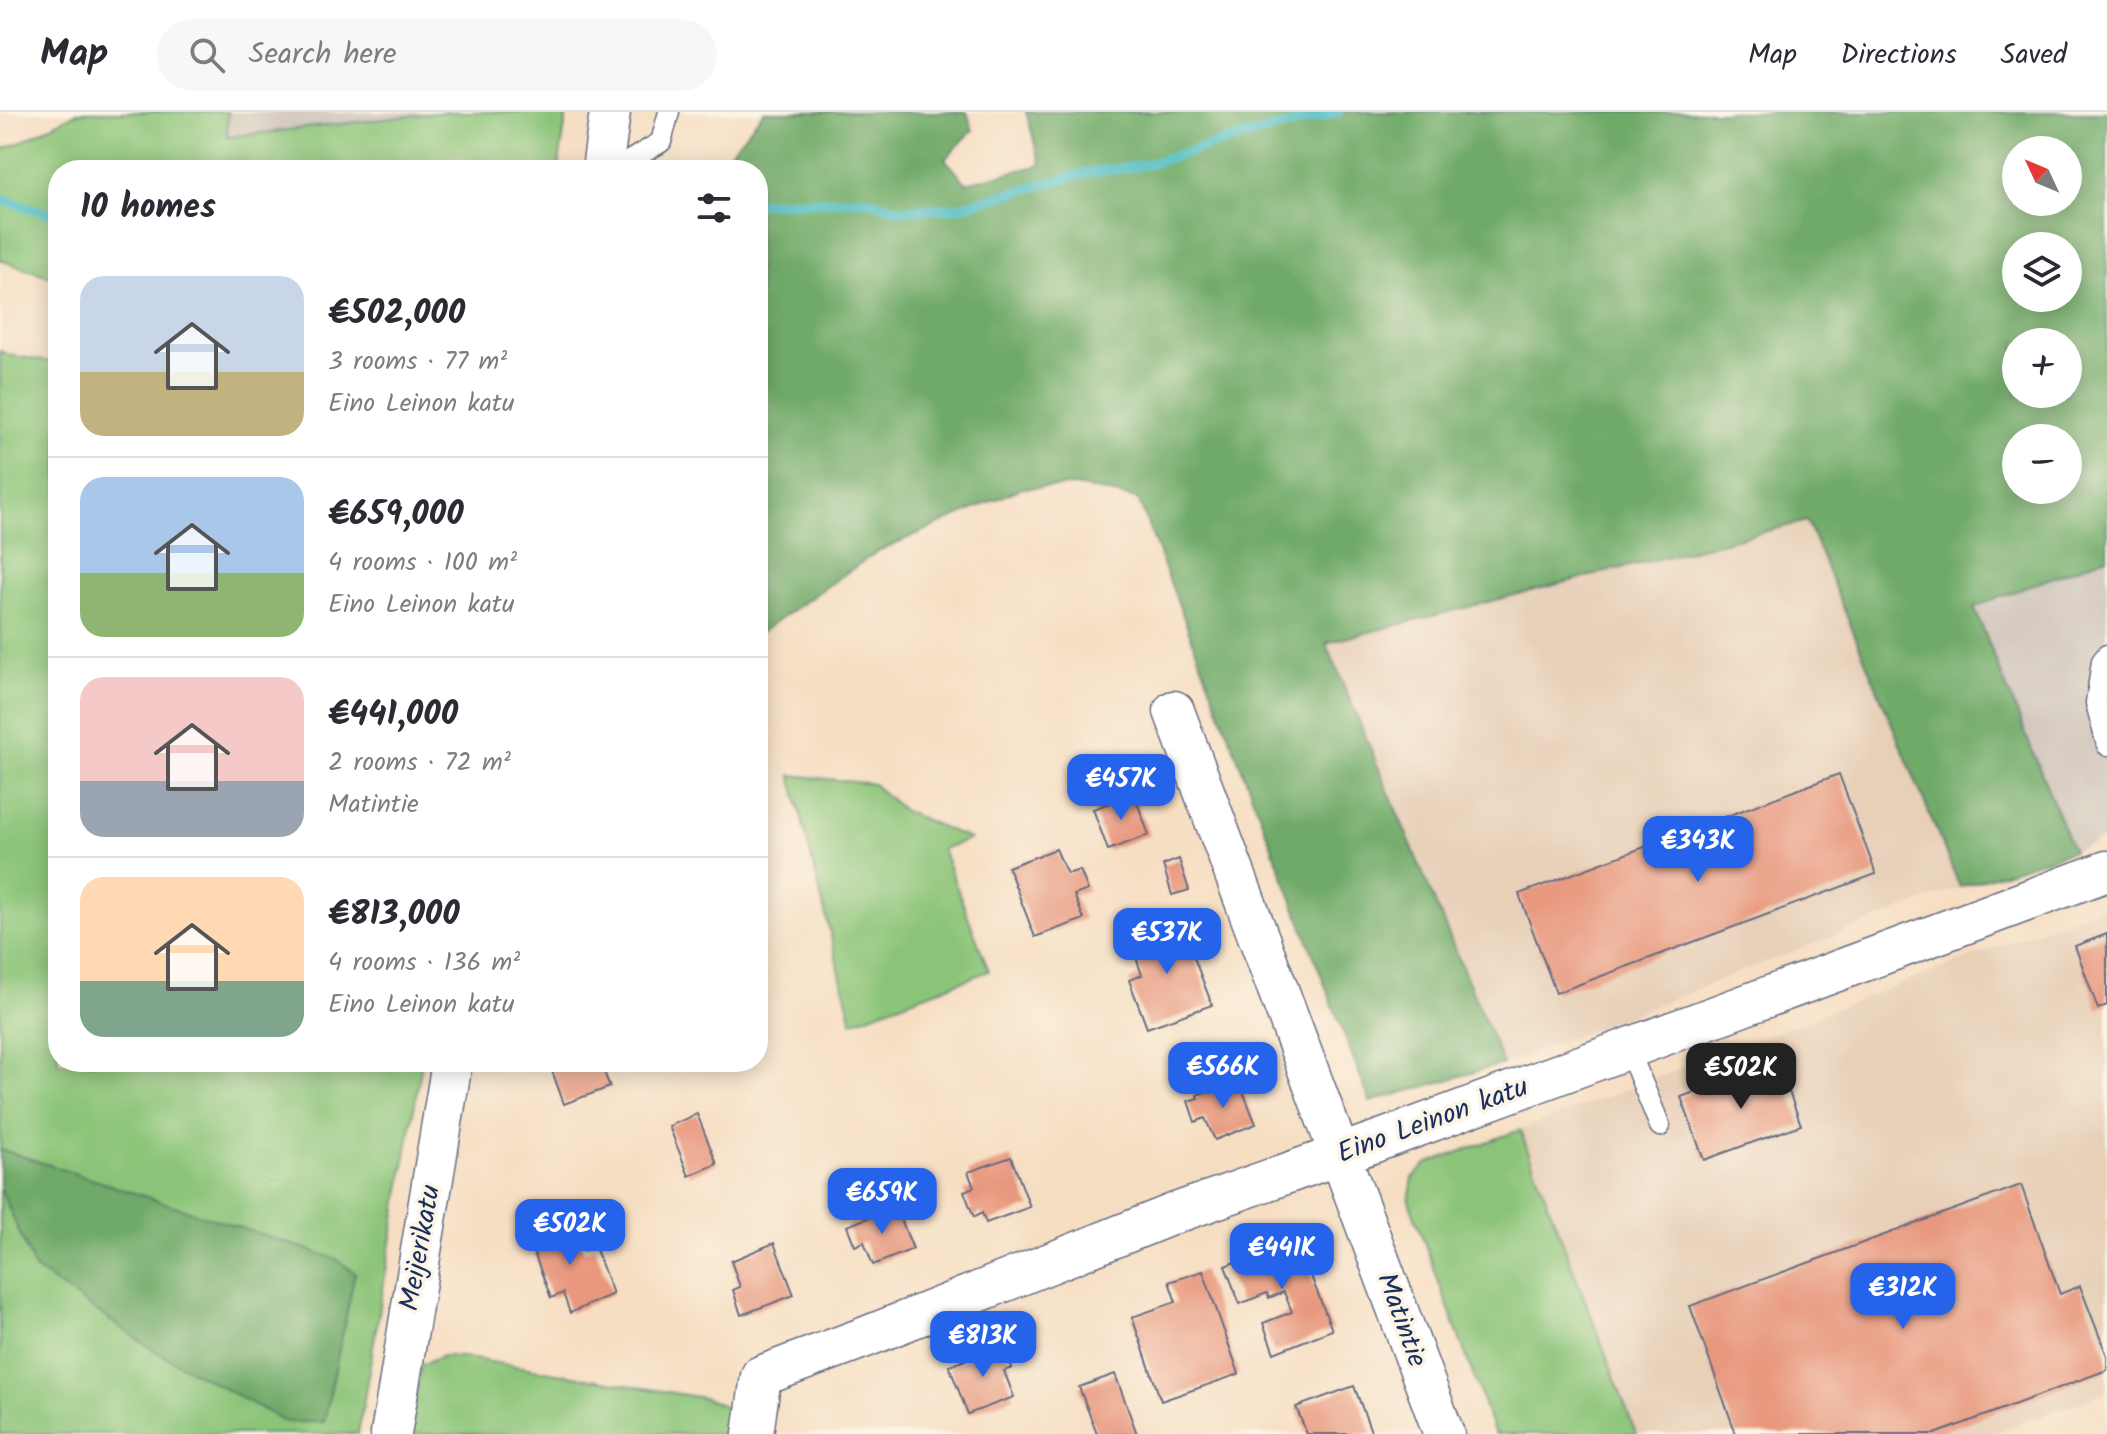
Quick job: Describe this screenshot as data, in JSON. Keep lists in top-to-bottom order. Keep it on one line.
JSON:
{"streets":{"street":["Eino Leinon katu","Meijerikatu","Matintie"]},"crossings":[["Eino Leinon katu","Matintie"]],"north":"top left","page":{"header":"Map","search":"Search here","nav":["Map","Directions","Saved"],"map_buttons":["+","−"],"heading":"10 homes","list":[{"name":"€502,000","note":"3 rooms · 77 m² · Eino Leinon katu"},{"name":"€659,000","note":"4 rooms · 100 m² · Eino Leinon katu"},{"name":"€441,000","note":"2 rooms · 72 m² · Matintie"},{"name":"€813,000","note":"4 rooms · 136 m² · Eino Leinon katu"}],"price":["€457K","€343K","€537K","€566K","€502K","€659K","€502K","€441K","€312K","€813K"]}}
